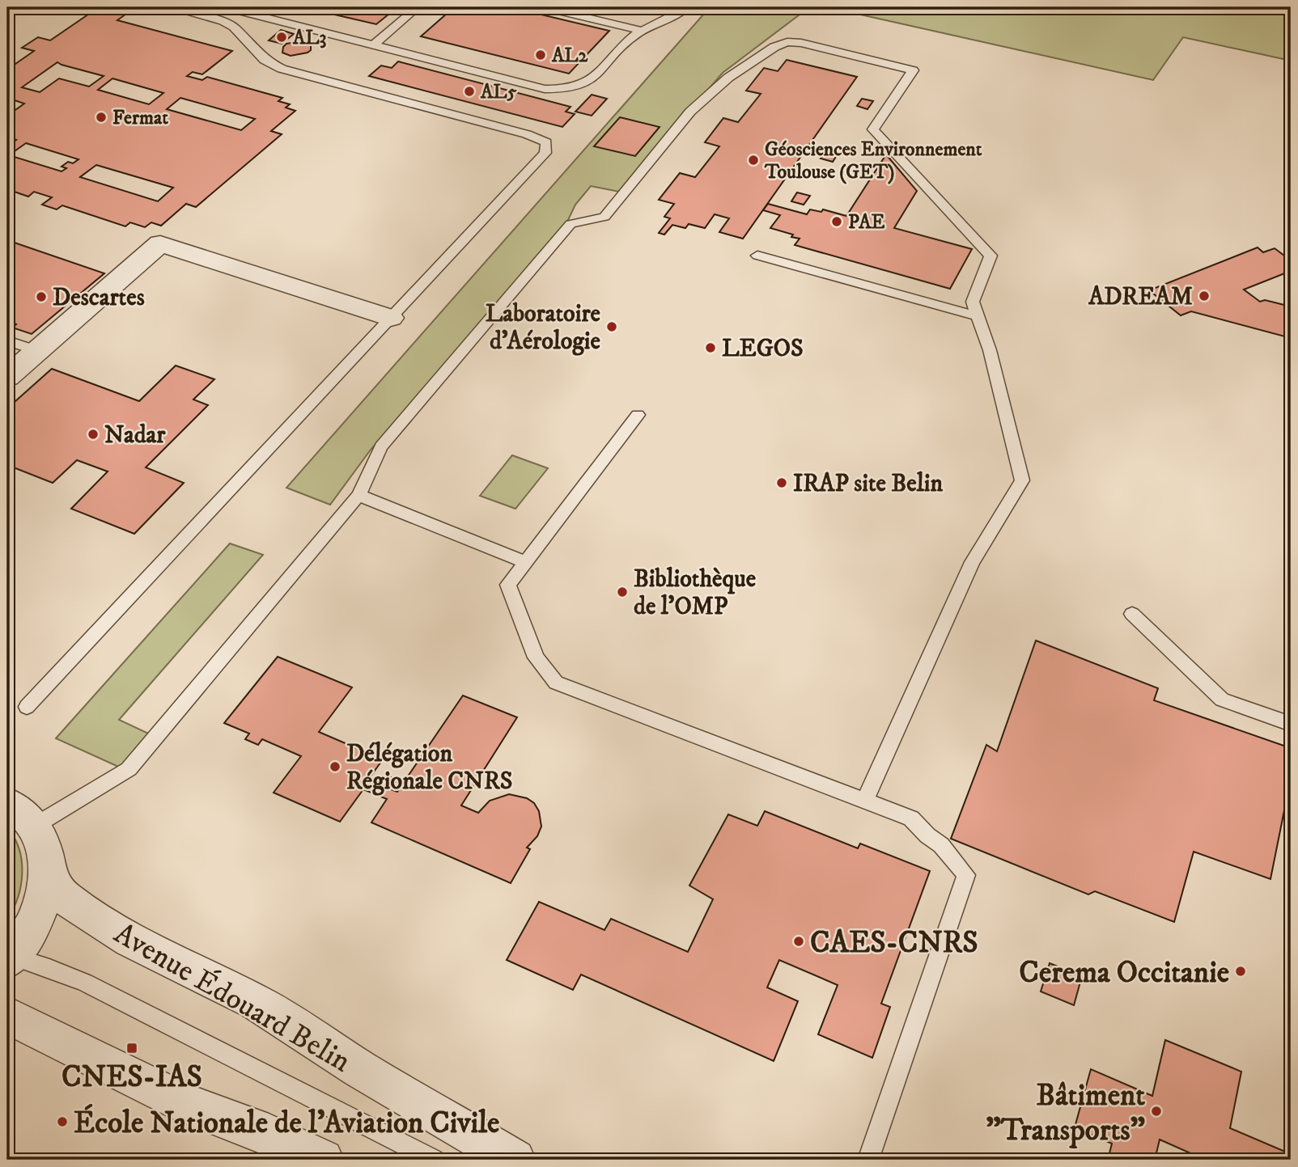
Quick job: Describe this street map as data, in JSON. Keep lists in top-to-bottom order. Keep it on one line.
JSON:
{"streets":{"street":["Avenue Édouard Belin"]},"places":{"other":["AL3","AL2","AL5","Fermat","Géosciences Environnement Toulouse (GET)","PAE","ADREAM","Descartes","Laboratoire d'Aérologie","LEGOS","Nadar","IRAP site Belin","Bibliothèque de l'OMP","Délégation Régionale CNRS","CAES-CNRS","Cerema Occitanie","Bâtiment \"Transports\"","École Nationale de l'Aviation Civile"],"transit":["CNES-IAS"]}}
